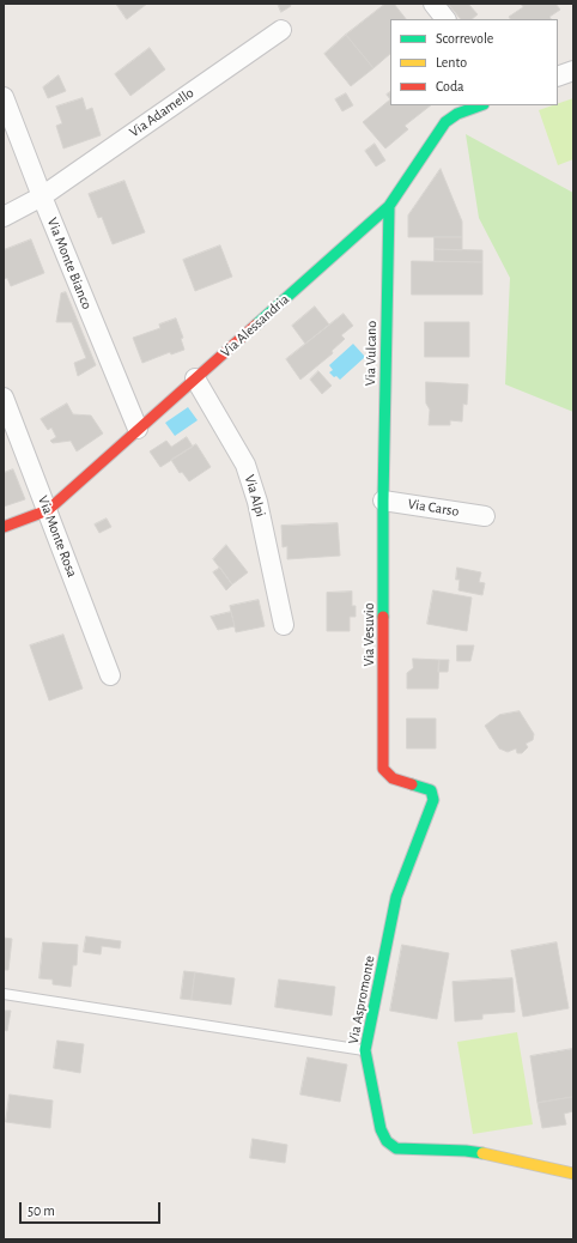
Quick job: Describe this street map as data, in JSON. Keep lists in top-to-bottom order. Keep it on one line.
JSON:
{"streets":{"street":["Via Adamello","Via Monte Bianco","Via Alessandria","Via Vulcano","Via Alpi","Via Carso","Via Monte Rosa","Via Vesuvio","Via Aspromonte"]},"crossings":[["Via Adamello","Via Monte Bianco"],["Via Monte Bianco","Via Alessandria"],["Via Alessandria","Via Vulcano"],["Via Alessandria","Via Alpi"],["Via Alessandria","Via Monte Rosa"],["Via Vulcano","Via Carso"],["Via Vulcano","Via Vesuvio"],["Via Carso","Via Vesuvio"],["Via Vesuvio","Via Aspromonte"]],"legend":["Scorrevole","Lento","Coda"],"scale_bar":"50 m"}
